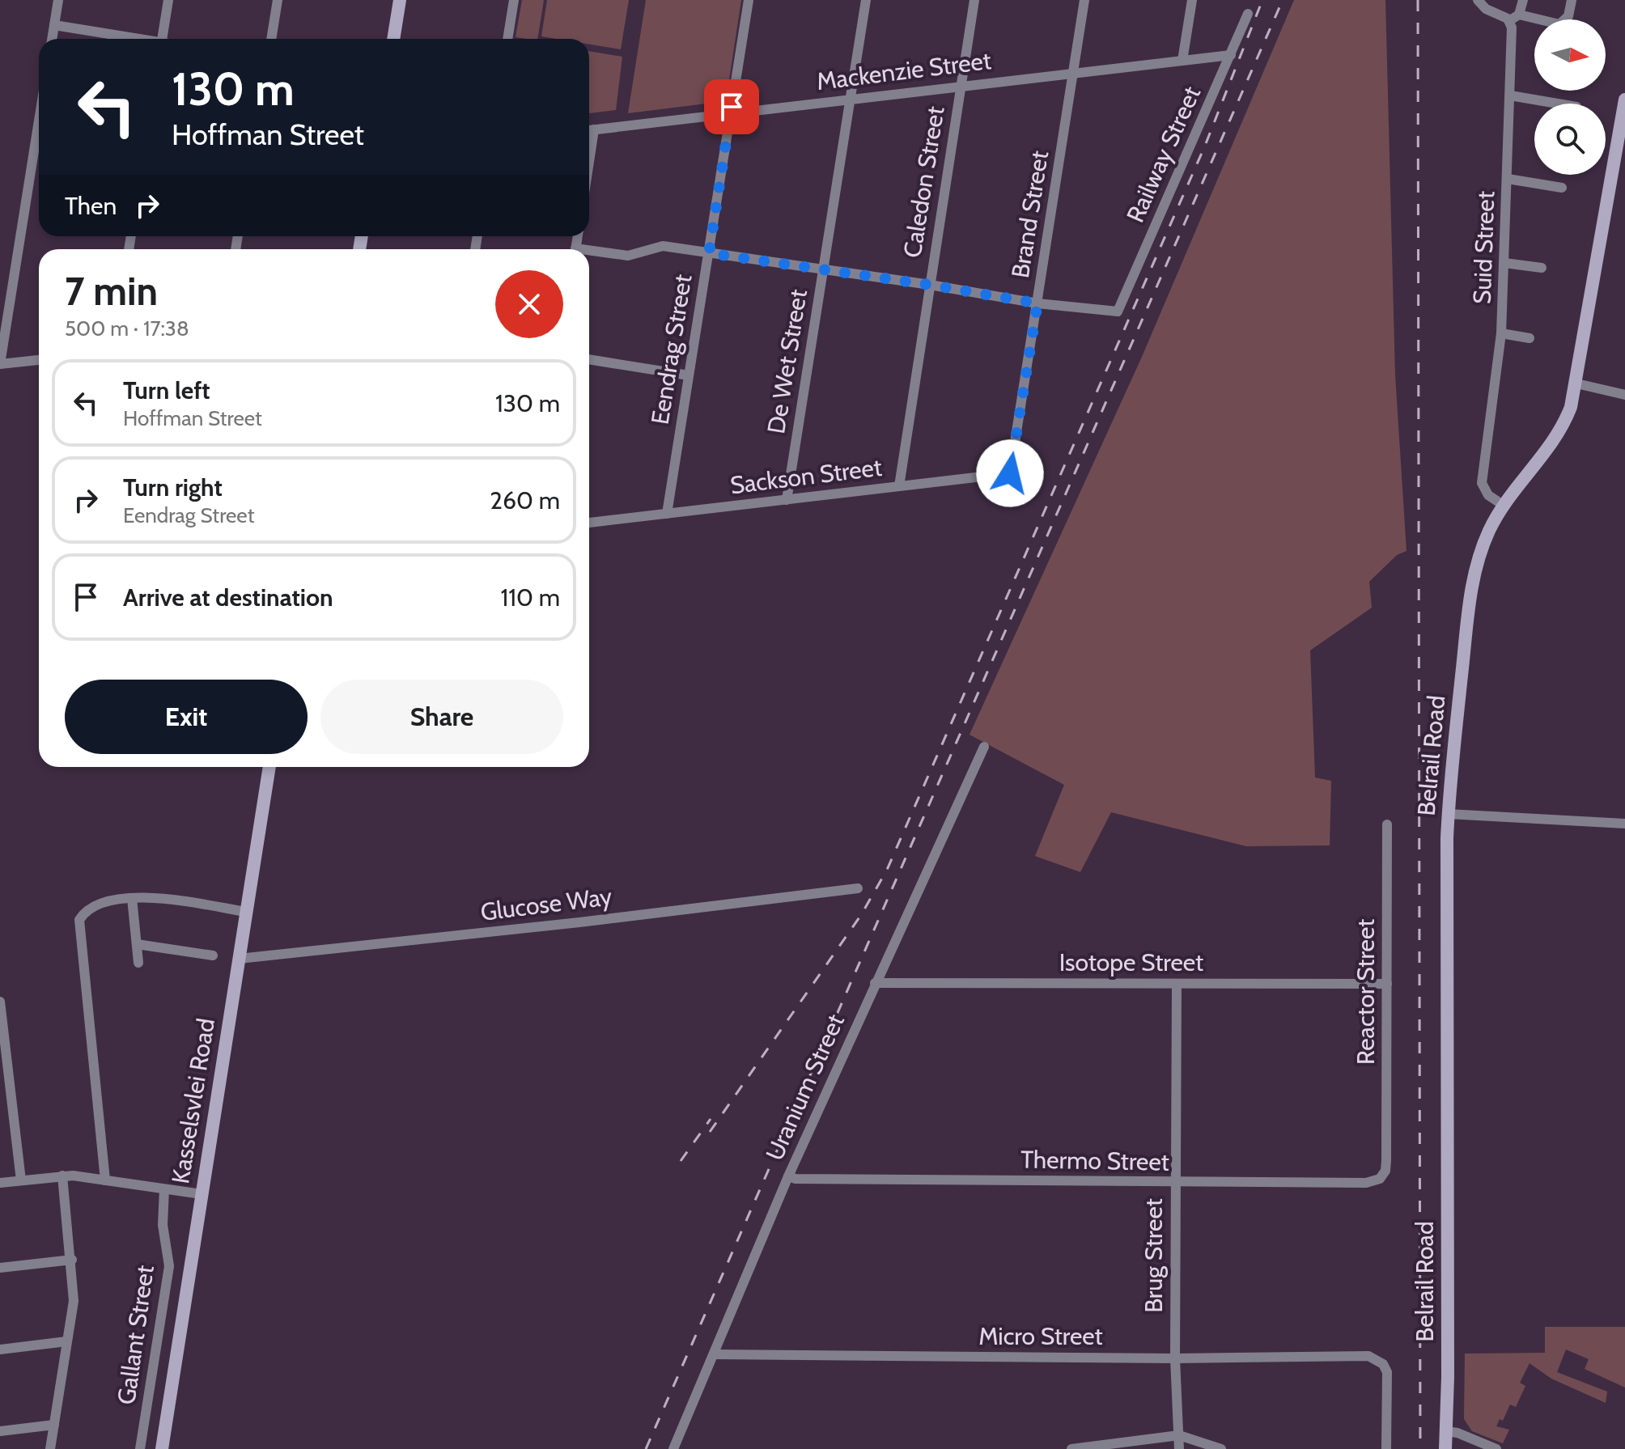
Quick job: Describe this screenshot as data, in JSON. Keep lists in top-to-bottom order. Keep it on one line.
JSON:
{"streets":{"street":["Mackenzie Street","Railway Street","Caledon Street","Brand Street","Suid Street","Eendrag Street","De Wet Street","Sackson Street","Belrail Road","Glucose Way","Isotope Street","Reactor Street","Uranium Street","Kasselsvlei Road","Thermo Street","Brug Street","Gallant Street","Micro Street"]},"crossings":[["Mackenzie Street","Railway Street"],["Mackenzie Street","Caledon Street"],["Mackenzie Street","Brand Street"],["Mackenzie Street","Eendrag Street"],["Mackenzie Street","De Wet Street"],["Railway Street","Brand Street"],["Caledon Street","Sackson Street"],["Brand Street","Sackson Street"],["Suid Street","Belrail Road"],["Eendrag Street","Sackson Street"],["De Wet Street","Sackson Street"],["Glucose Way","Kasselsvlei Road"],["Isotope Street","Reactor Street"],["Isotope Street","Uranium Street"],["Isotope Street","Brug Street"],["Reactor Street","Thermo Street"],["Uranium Street","Thermo Street"],["Uranium Street","Micro Street"],["Thermo Street","Brug Street"],["Brug Street","Micro Street"]],"north":"right","page":{"turn":["130 m","Hoffman Street"],"then":"Then","heading":["7 min","500 m · 17:38"],"list":[{"name":"Turn left","note":"Hoffman Street","value":"130 m"},{"name":"Turn right","note":"Eendrag Street","value":"260 m"},{"name":"Arrive at destination","value":"110 m"}],"buttons":["Exit","Share"]}}
